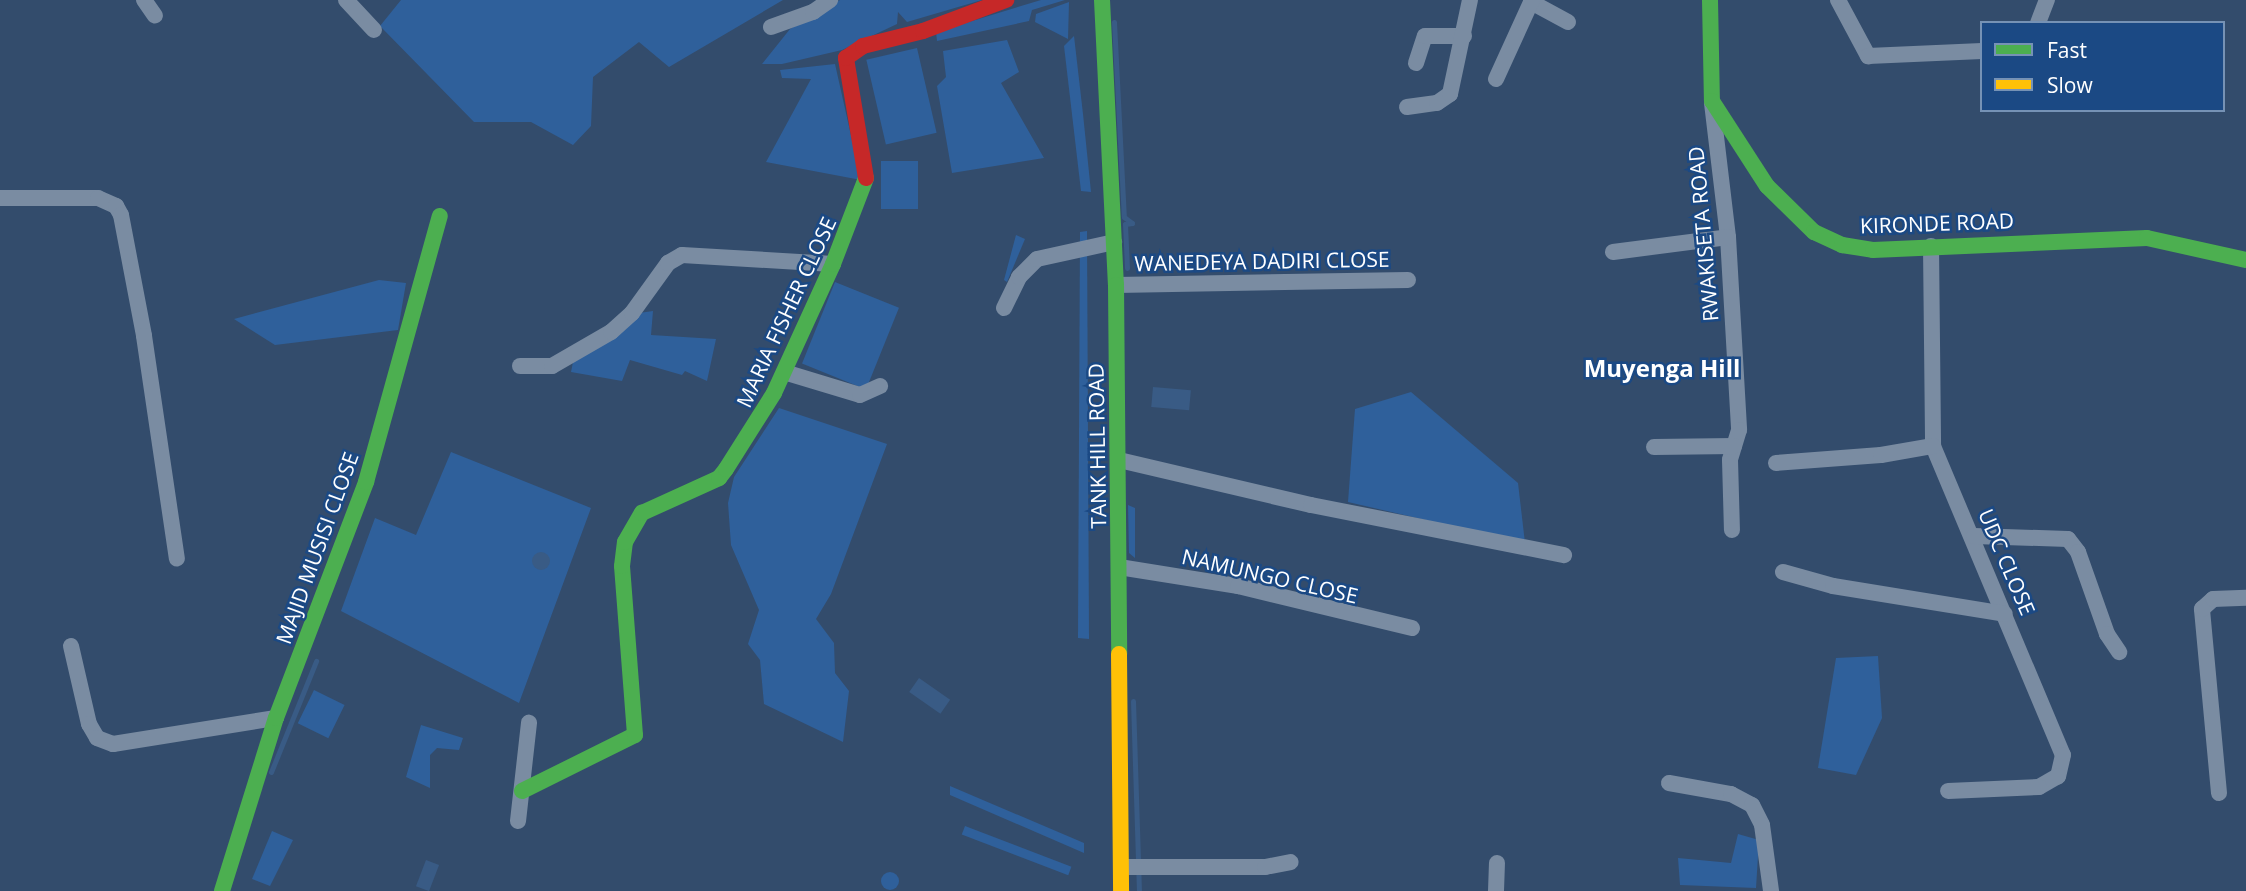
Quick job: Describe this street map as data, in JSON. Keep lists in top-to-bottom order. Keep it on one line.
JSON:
{"streets":{"street":["KIRONDE ROAD","RWAKISETA ROAD","WANEDEYA DADIRI CLOSE","MARIA FISHER CLOSE","TANK HILL ROAD","MAJID MUSISI CLOSE","UDC CLOSE","NAMUNGO CLOSE"]},"crossings":[["KIRONDE ROAD","RWAKISETA ROAD"],["KIRONDE ROAD","UDC CLOSE"],["WANEDEYA DADIRI CLOSE","TANK HILL ROAD"],["TANK HILL ROAD","NAMUNGO CLOSE"]],"districts":["Muyenga Hill"],"legend":["Fast","Slow"]}
